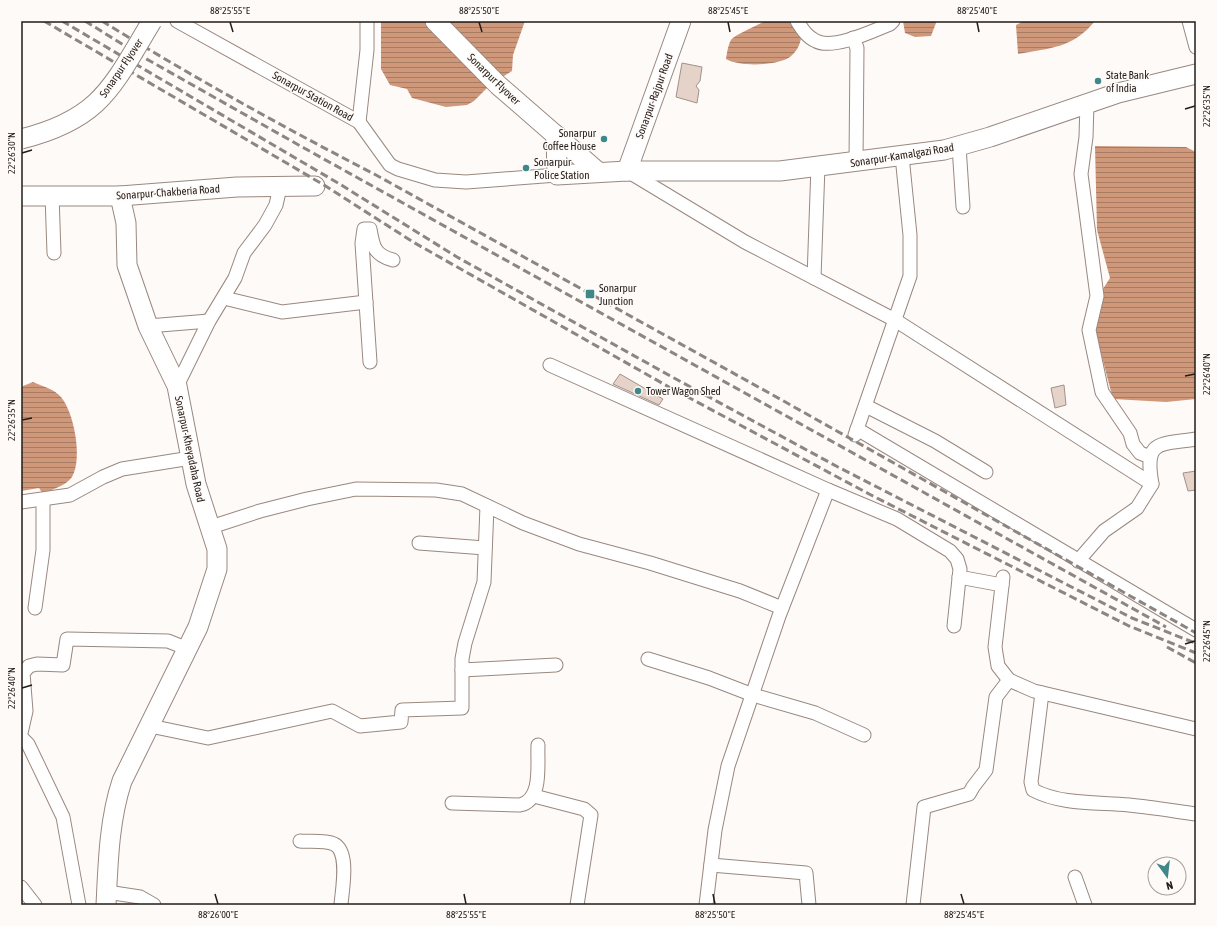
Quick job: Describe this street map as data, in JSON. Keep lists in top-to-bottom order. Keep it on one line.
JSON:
{"streets":{"main road":["Sonarpur Flyover","Sonarpur-Rajpur Road","Sonarpur-Kamalgazi Road","Sonarpur-Chakberia Road","Sonarpur-Kheyadaha Road"],"street":["Sonarpur Station Road"]},"crossings":[["Sonarpur Flyover","Sonarpur-Kamalgazi Road"],["Sonarpur-Rajpur Road","Sonarpur-Kamalgazi Road"],["Sonarpur-Chakberia Road","Sonarpur-Kheyadaha Road"]],"places":{"other":["State Bank of India","Sonarpur Coffee House","Sonarpur Police Station","Tower Wagon Shed"],"transit":["Sonarpur Junction"]},"north":"bottom","coordinates":["88°25'55\"E","88°25'50\"E","88°25'45\"E","88°25'40\"E","22°26'35\"N","22°26'30\"N","22°26'40\"N","22°26'45\"N","88°26'00\"E"]}
